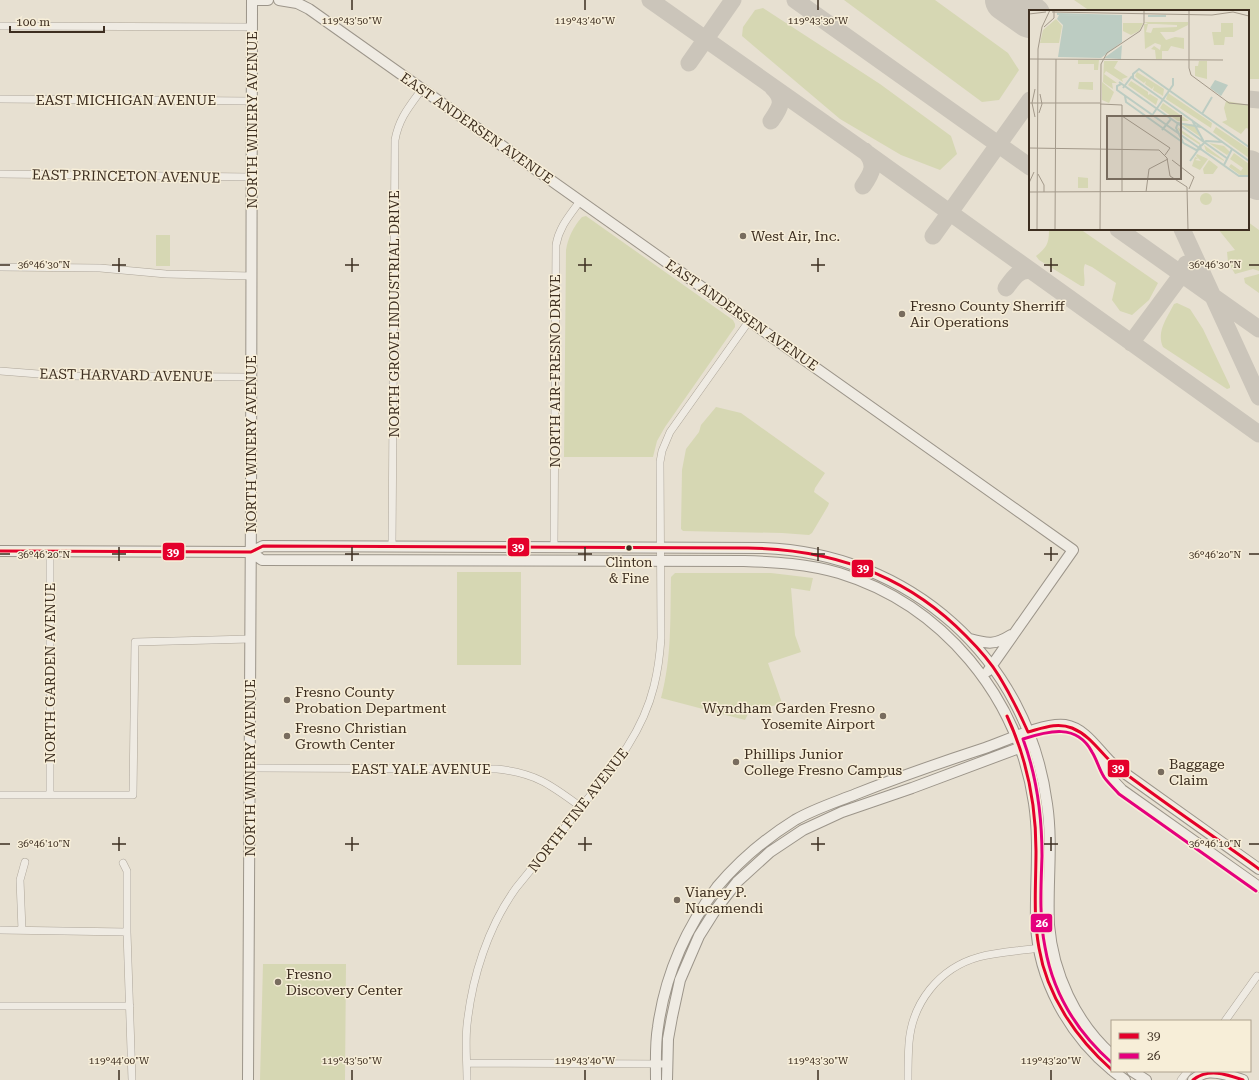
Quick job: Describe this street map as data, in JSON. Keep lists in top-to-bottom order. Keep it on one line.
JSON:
{"streets":{"main road":["NORTH WINERY AVENUE","EAST ANDERSEN AVENUE"],"street":["EAST MICHIGAN AVENUE","EAST PRINCETON AVENUE","NORTH GROVE INDUSTRIAL DRIVE","NORTH AIR-FRESNO DRIVE","EAST HARVARD AVENUE","NORTH GARDEN AVENUE","EAST YALE AVENUE","NORTH FINE AVENUE"]},"crossings":[["EAST MICHIGAN AVENUE","NORTH WINERY AVENUE"],["NORTH WINERY AVENUE","EAST PRINCETON AVENUE"],["NORTH WINERY AVENUE","EAST HARVARD AVENUE"],["NORTH WINERY AVENUE","EAST YALE AVENUE"],["EAST ANDERSEN AVENUE","NORTH GROVE INDUSTRIAL DRIVE"],["EAST ANDERSEN AVENUE","NORTH AIR-FRESNO DRIVE"],["EAST ANDERSEN AVENUE","NORTH FINE AVENUE"],["EAST YALE AVENUE","NORTH FINE AVENUE"]],"places":["West Air, Inc.","Fresno County Sherriff Air Operations","Clinton & Fine","Fresno County Probation Department","Wyndham Garden Fresno Yosemite Airport","Fresno Christian Growth Center","Phillips Junior College Fresno Campus","Baggage Claim","Vianey P. Nucamendi","Fresno Discovery Center"],"lines":["transit line 39","transit line 26"],"legend":["39","26"],"scale_bar":"100 m","coordinates":["119°43'50\"W","119°43'40\"W","119°43'30\"W","36°46'30\"N","36°46'20\"N","36°46'10\"N","119°44'00\"W","119°43'20\"W"]}
